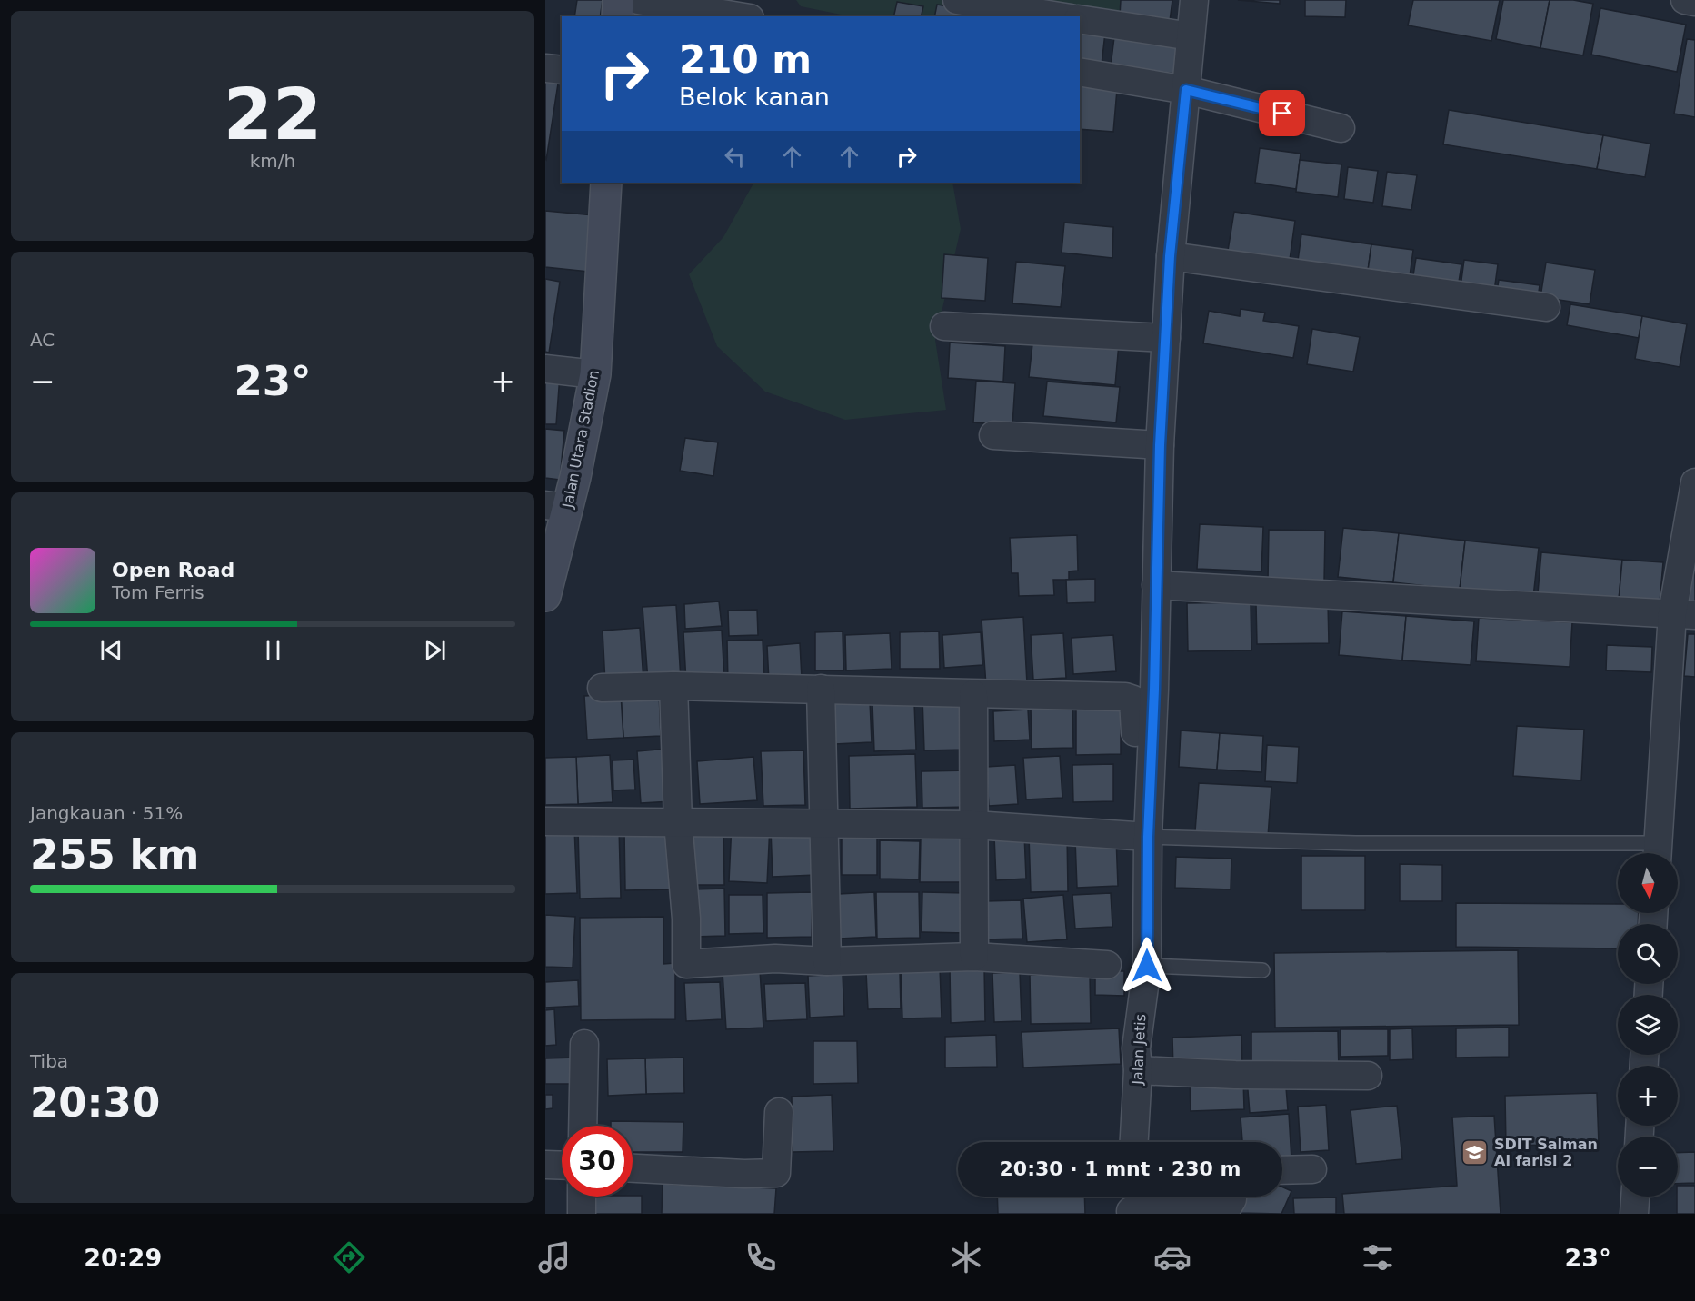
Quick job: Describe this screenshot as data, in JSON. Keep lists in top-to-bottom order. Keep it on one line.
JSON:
{"streets":{"street":["Jalan Utara Stadion","Jalan Jetis"]},"places":{"school or university":["SDIT Salman Al farisi 2"]},"north":"bottom","page":{"tile":[["22","km/h"],"AC",["Jangkauan · 51%","255 km"],["Tiba","20:30"]],"turn":["210 m","Belok kanan"],"heat":["−","23°","+"],"song":["Open Road","Tom Ferris"],"map_buttons":["+","−"],"limit":"30","trip":"20:30 · 1 mnt · 230 m","tabs":["20:29","23°"]}}
